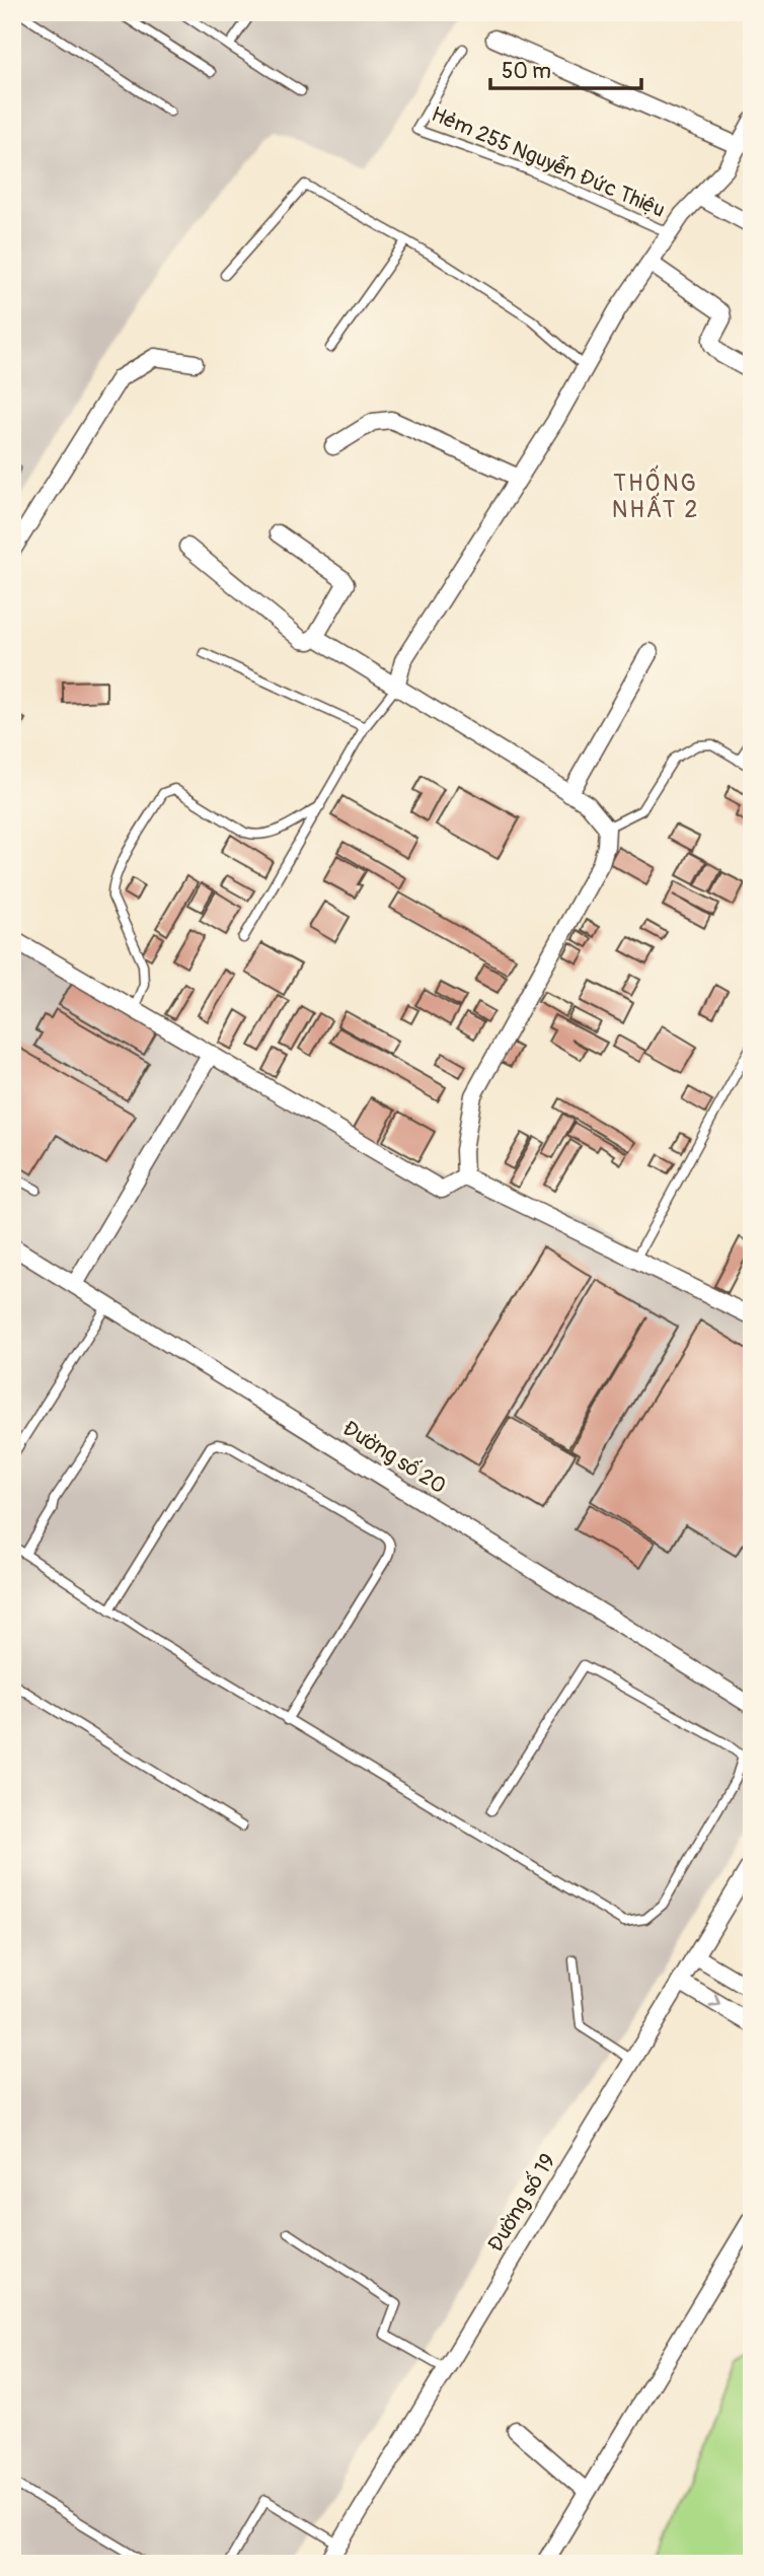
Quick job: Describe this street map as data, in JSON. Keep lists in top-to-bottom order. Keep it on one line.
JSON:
{"streets":{"street":["Đường số 20","Đường số 19"],"lane":["Hẻm 255 Nguyễn Đức Thiệu"]},"districts":["THỐNG NHẤT 2"],"scale_bar":"50 m"}
